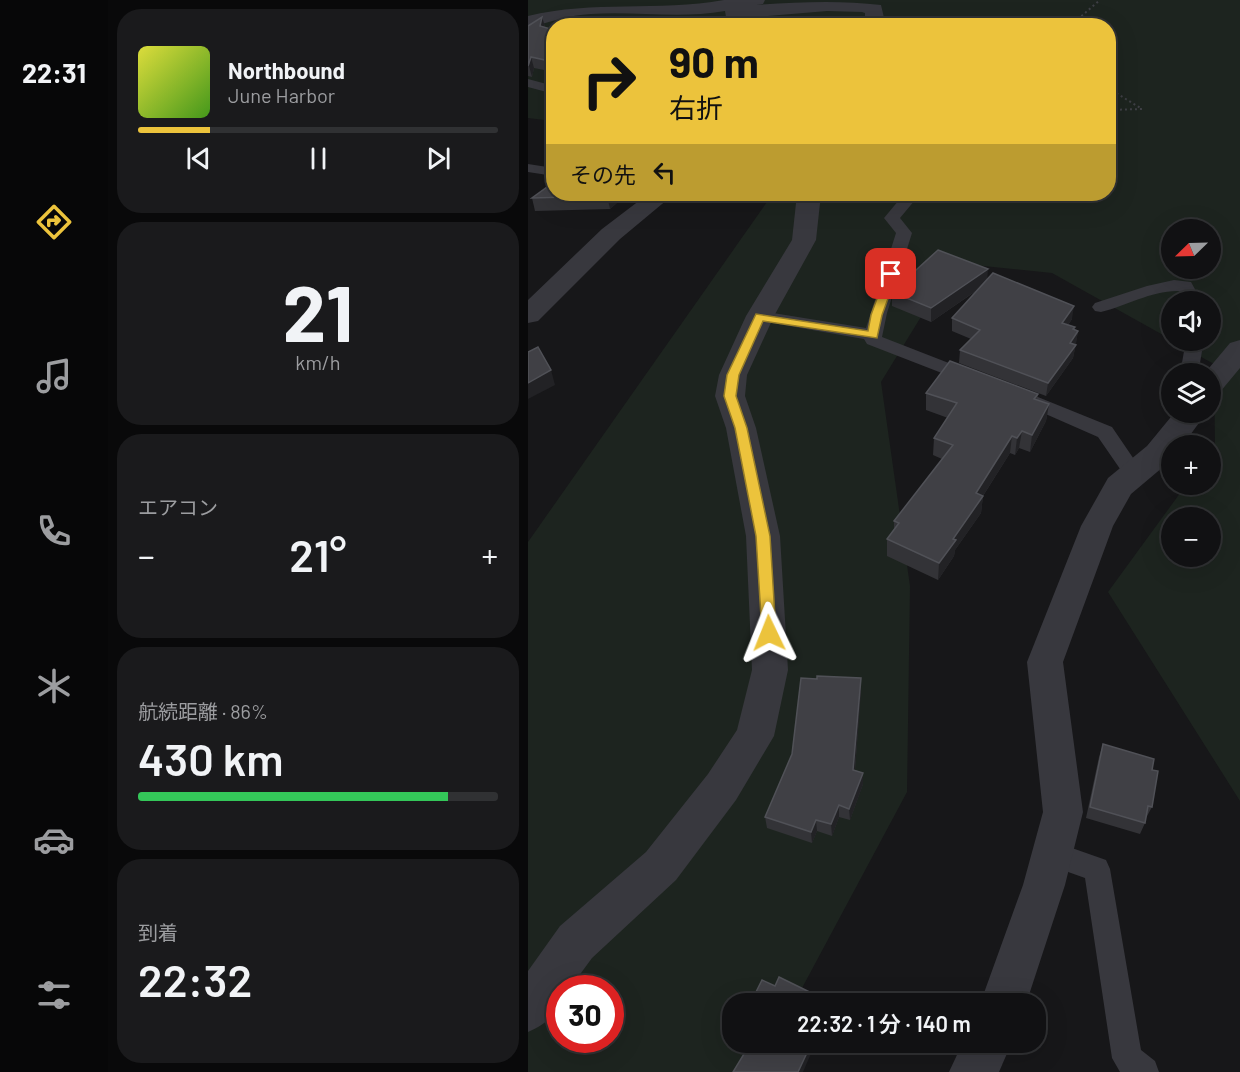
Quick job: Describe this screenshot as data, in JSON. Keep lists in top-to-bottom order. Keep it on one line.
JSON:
{"north":"bottom left","page":{"tabs":"22:31","turn":["90 m","右折"],"song":["Northbound","June Harbor"],"then":"その先","map_buttons":["+","−"],"tile":[["21","km/h"],"エアコン",["航続距離 · 86%","430 km"],["到着","22:32"]],"heat":["−","21°","+"],"limit":"30","trip":"22:32 · 1 分 · 140 m"}}
